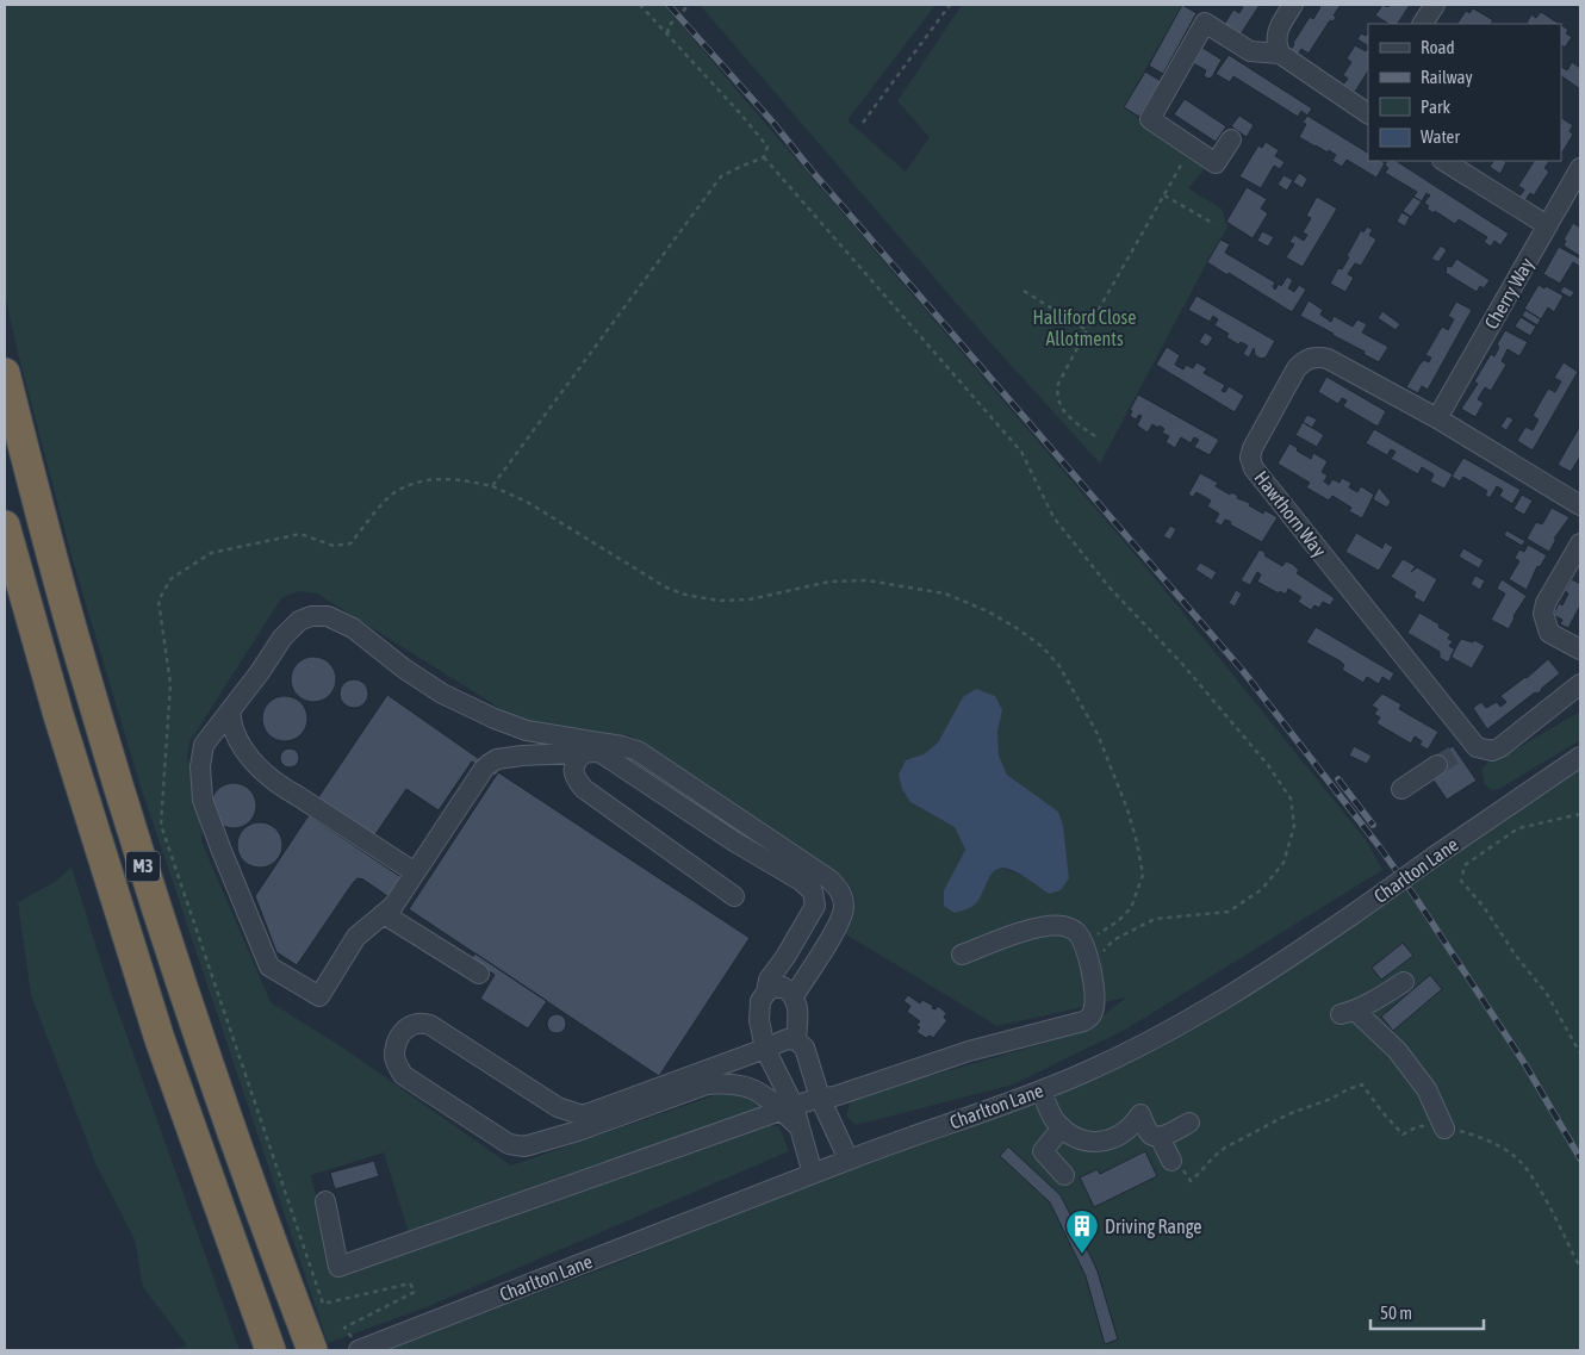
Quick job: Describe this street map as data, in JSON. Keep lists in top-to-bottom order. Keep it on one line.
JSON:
{"streets":{"highway":["M3"],"street":["Cherry Way","Hawthorn Way","Charlton Lane"]},"crossings":[["Cherry Way","Hawthorn Way"]],"parks":["Halliford Close Allotments"],"places":{"building":["Driving Range"]},"legend":["Road","Railway","Park","Water"],"scale_bar":"50 m"}
